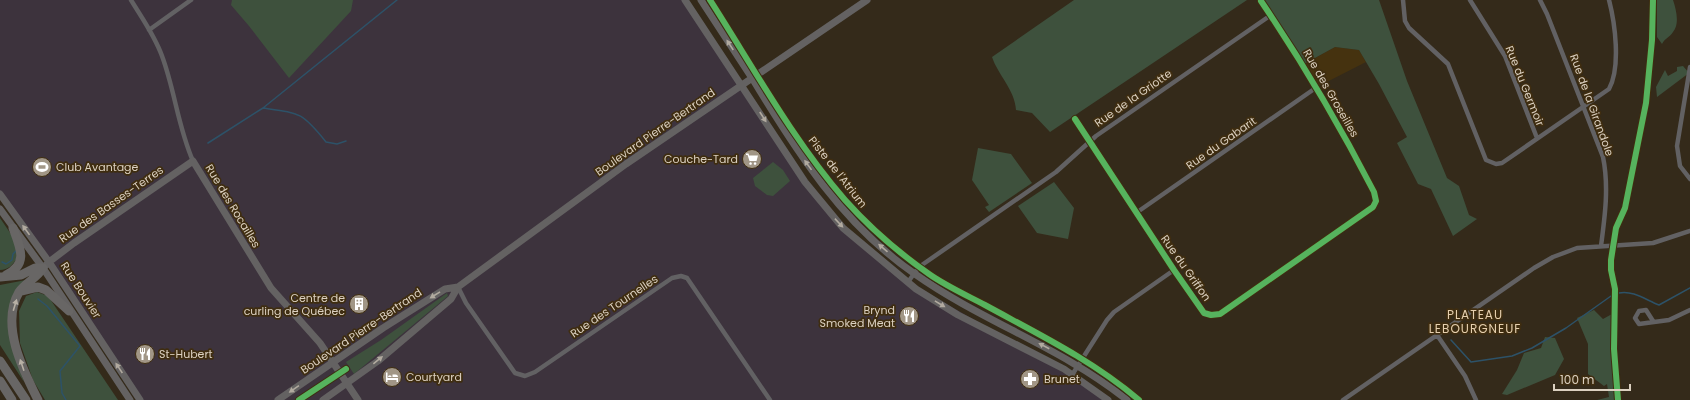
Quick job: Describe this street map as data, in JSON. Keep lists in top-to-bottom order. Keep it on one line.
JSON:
{"streets":{"main road":["Boulevard Pierre-Bertrand","Rue des Basses-Terres","Rue des Rocailles","Rue Bouvier"],"street":["Rue du Germoir","Rue des Groseilles","Rue de la Griotte","Rue de la Girandole","Rue du Gabarit","Rue du Griffon","Rue des Tournelles"],"cycle path":["Piste de l'Atrium"]},"crossings":[["Rue des Groseilles","Rue de la Griotte"],["Rue des Groseilles","Rue du Gabarit"],["Rue des Groseilles","Rue du Griffon"],["Rue de la Griotte","Rue du Griffon"],["Boulevard Pierre-Bertrand","Rue des Rocailles"],["Boulevard Pierre-Bertrand","Rue des Tournelles"],["Rue du Gabarit","Rue du Griffon"],["Rue des Basses-Terres","Rue des Rocailles"],["Rue des Basses-Terres","Rue Bouvier"]],"districts":["PLATEAU LEBOURGNEUF"],"places":{"supermarket":["Couche-Tard"],"sports":["Club Avantage"],"building":["Centre de curling de Québec"],"restaurant":["Brynd Smoked Meat","St-Hubert"],"hotel":["Courtyard"],"pharmacy":["Brunet"]},"scale_bar":"100 m"}
